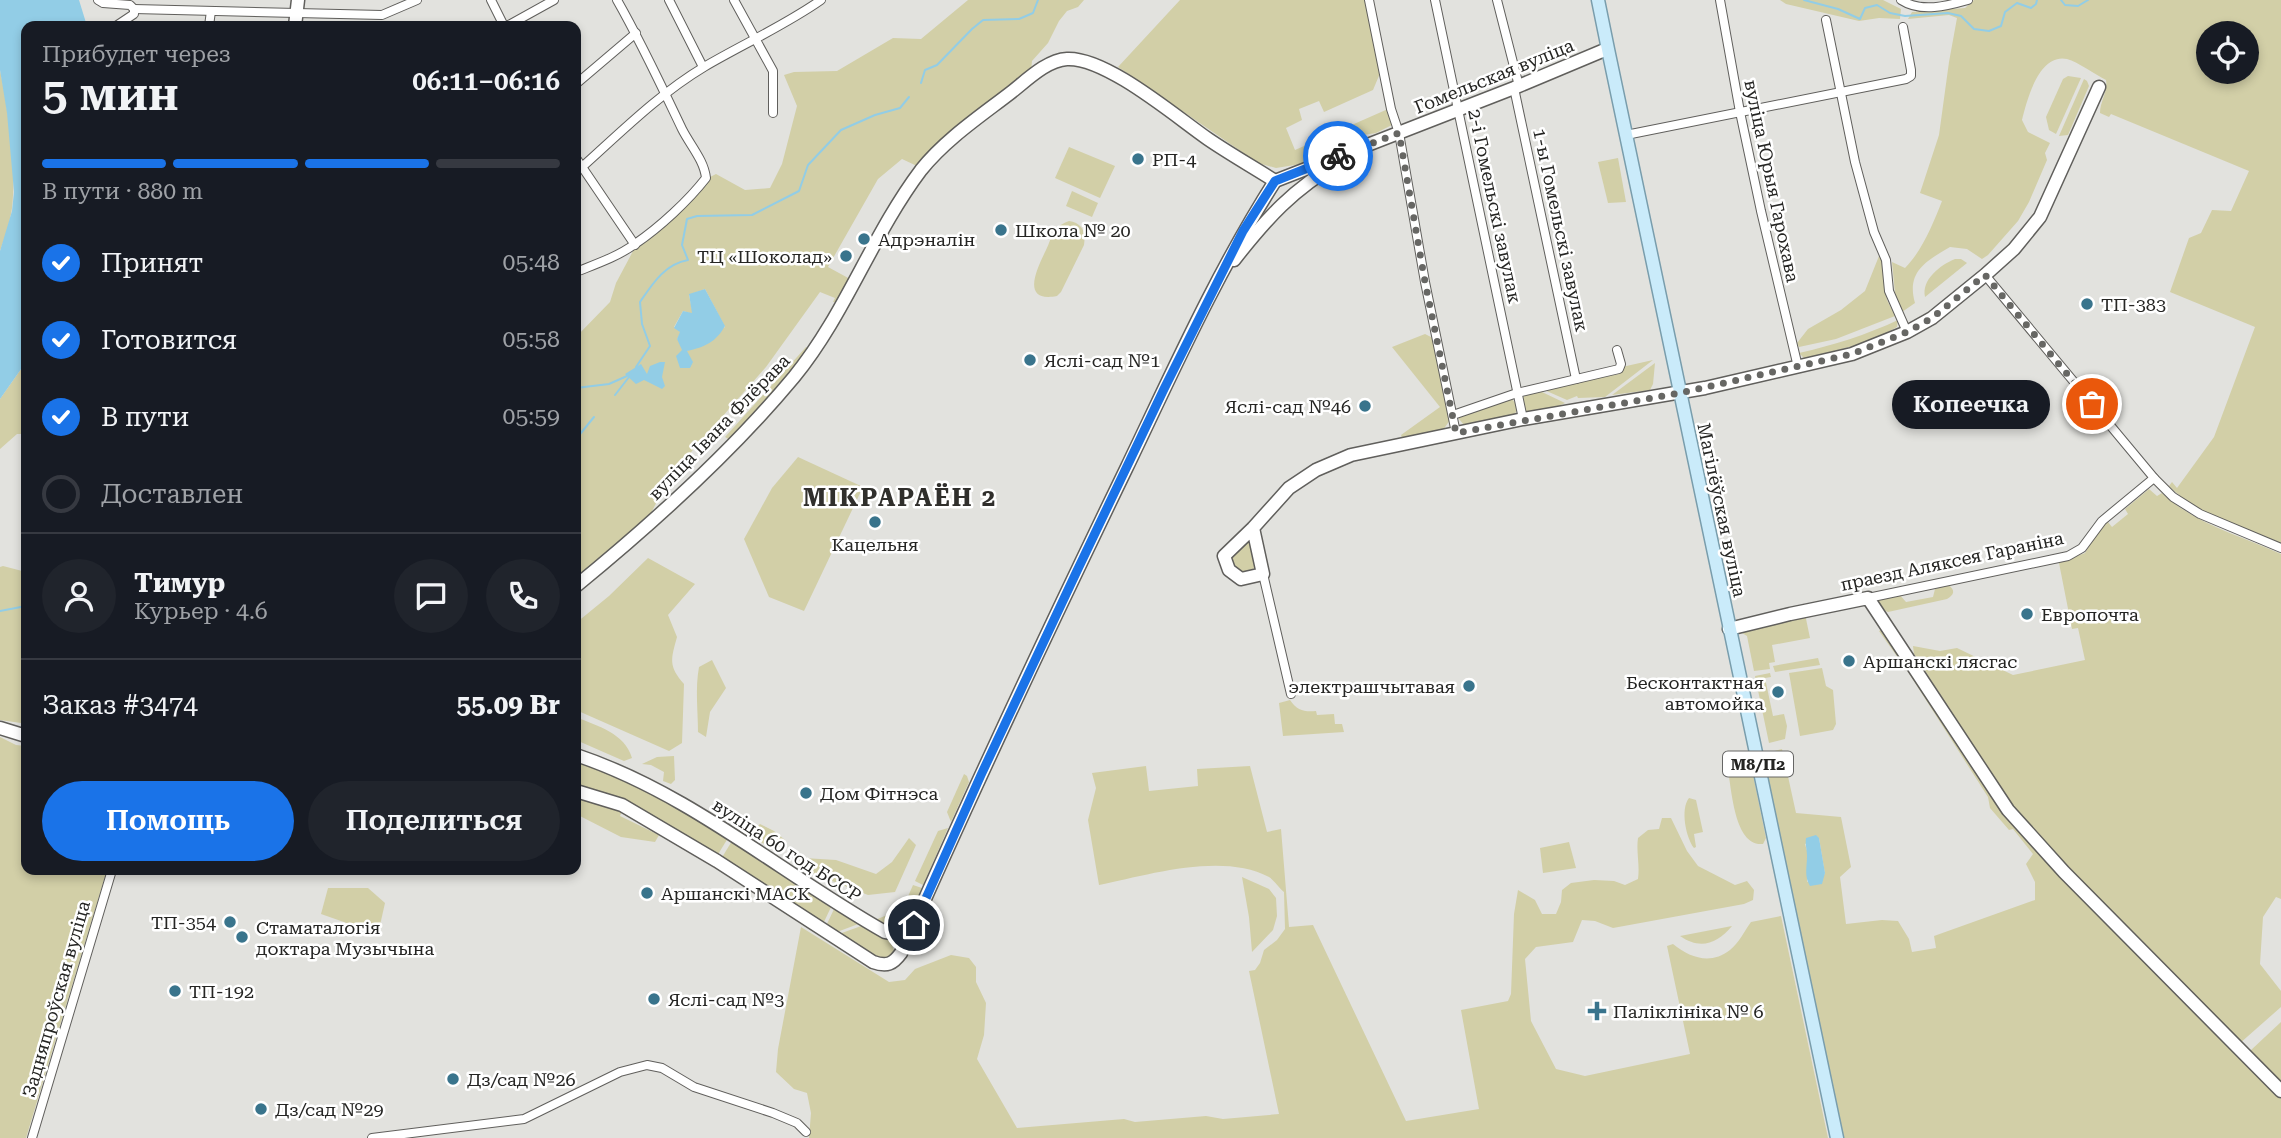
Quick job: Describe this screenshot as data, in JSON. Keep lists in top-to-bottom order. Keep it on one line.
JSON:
{"streets":{"main road":["Магілёўская вуліца","М8/П2"],"street":["Гомельская вуліца","вуліца Юрыя Гарохава","2-і Гомельскі завулак","1-ы Гомельскі завулак","вуліца Івана Флёрава","праезд Аляксея Гараніна","вуліца 60 год БССР","Задняпроўская вуліца"]},"crossings":[["Гомельская вуліца","2-і Гомельскі завулак"],["Гомельская вуліца","1-ы Гомельскі завулак"],["Гомельская вуліца","вуліца Івана Флёрава"],["Гомельская вуліца","Магілёўская вуліца"],["Магілёўская вуліца","праезд Аляксея Гараніна"]],"districts":["МІКРАРАЁН 2"],"places":{"other":["РП-4","Школа № 20","Адрэналін","ТЦ «Шоколад»","ТП-383","Яслі-сад №1","Копеечка","Яслі-сад №46","Кацельня","Европочта","Аршанскі лясгас","электрашчытавая","Бесконтактная автомойка","Дом Фітнэса","Аршанскі МАСК","ТП-354","Стаматалогія доктара Музычына","ТП-192","Яслі-сад №3","Дз/сад №26","Дз/сад №29"],"health":["Паліклініка № 6"]},"page":{"heading":["5 мин","Прибудет через","06:11–06:16"],"panel":["Тимур","Курьер · 4.6","Заказ #3474","55.09 Br"],"bar":"В пути · 880 m","list":[["Принят","05:48"],["Готовится","05:58"],["В пути","05:59"],"Доставлен"],"bubble":"Копеечка","buttons":["Помощь","Поделиться"]}}
